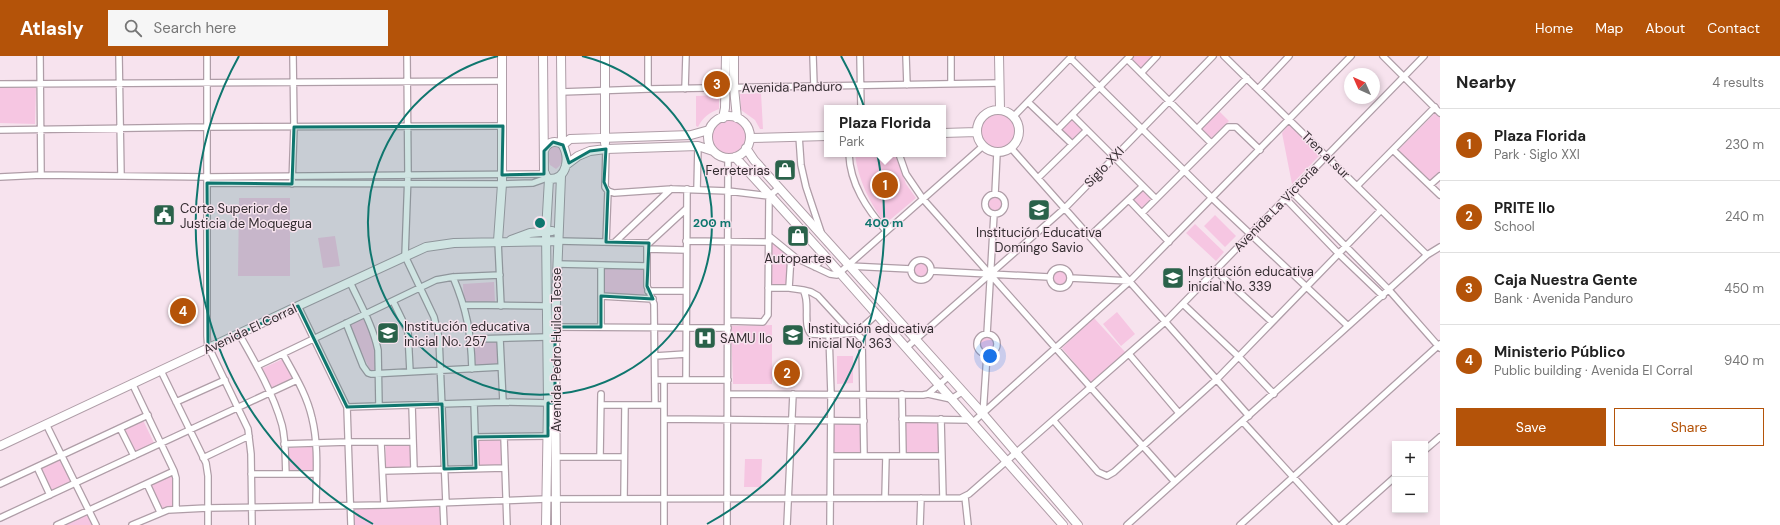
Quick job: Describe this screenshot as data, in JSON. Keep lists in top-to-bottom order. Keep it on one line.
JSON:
{"streets":{"street":["Avenida Panduro","Tren al sur","Siglo XXI","Avenida La Victoria","Avenida El Corral","Avenida Pedro Huilca Tecse"]},"crossings":[["Tren al sur","Avenida La Victoria"],["Avenida El Corral","Avenida Pedro Huilca Tecse"]],"places":{"shop":["Ferreterias","Autopartes"],"school or university":["Institución Educativa Domingo Savio","Institución educativa inicial No. 339","Institución educativa inicial No. 257","Institución educativa inicial No. 363"],"public building":["Corte Superior de Justicia de Moquegua"],"hospital":["SAMU Ilo"]},"north":"top left","page":{"header":"Atlasly","search":"Search here","nav":["Home","Map","About","Contact"],"heading":["Nearby","4 results"],"pins":["3","1","4","2"],"popup":["Plaza Florida","Park"],"list":[{"mark":"1","name":"Plaza Florida","note":"Park · Siglo XXI","value":"230 m"},{"mark":"2","name":"PRITE Ilo","note":"School","value":"240 m"},{"mark":"3","name":"Caja Nuestra Gente","note":"Bank · Avenida Panduro","value":"450 m"},{"mark":"4","name":"Ministerio Público","note":"Public building · Avenida El Corral","value":"940 m"}],"buttons":["Save","Share"],"map_buttons":["+","−"]},"rings":["200 m","400 m"]}
